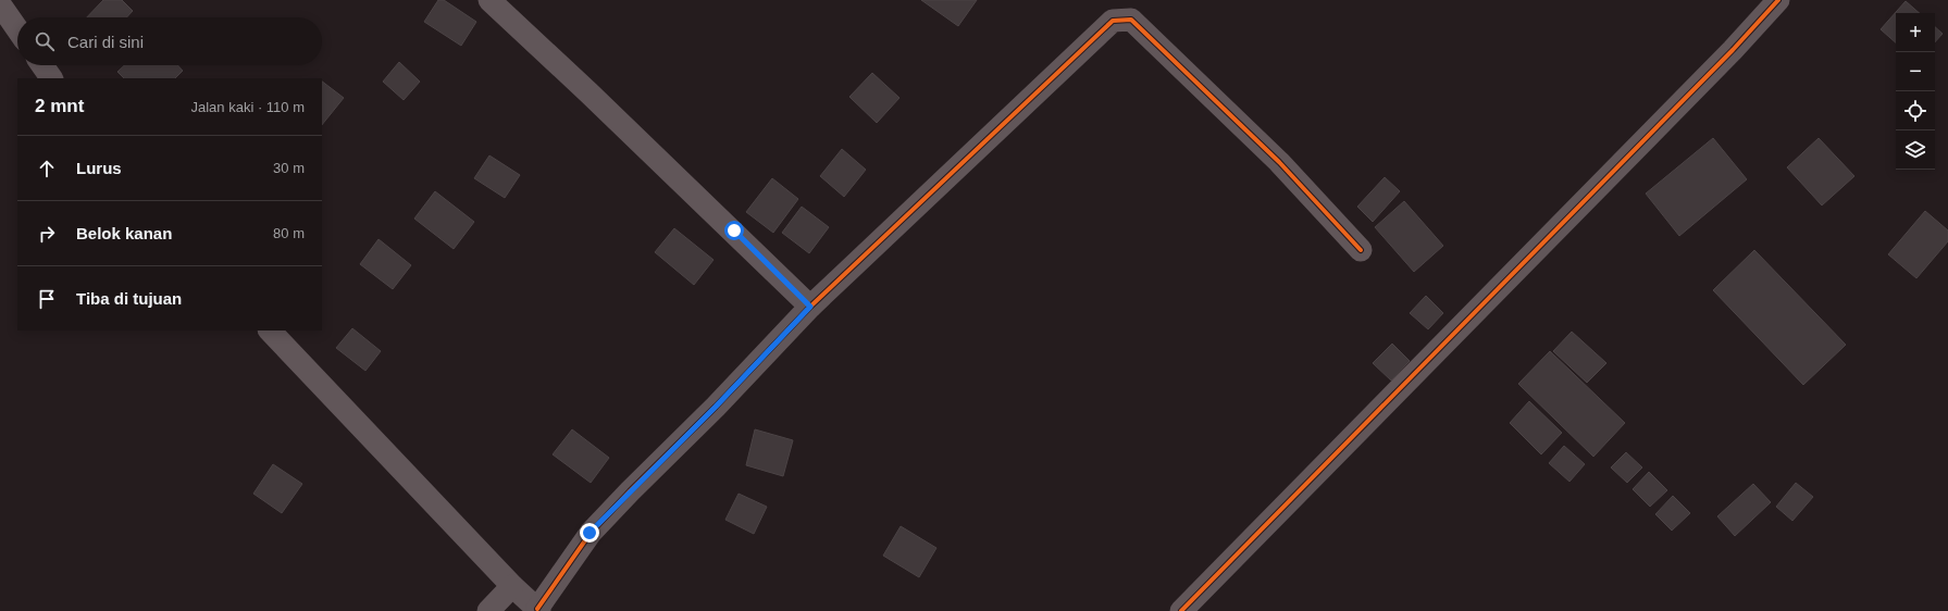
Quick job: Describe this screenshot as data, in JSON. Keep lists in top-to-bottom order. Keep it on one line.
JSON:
{"page":{"map_buttons":["+","−"],"search":"Cari di sini","heading":["2 mnt","Jalan kaki · 110 m"],"list":[["Lurus","30 m"],["Belok kanan","80 m"],"Tiba di tujuan"]}}
